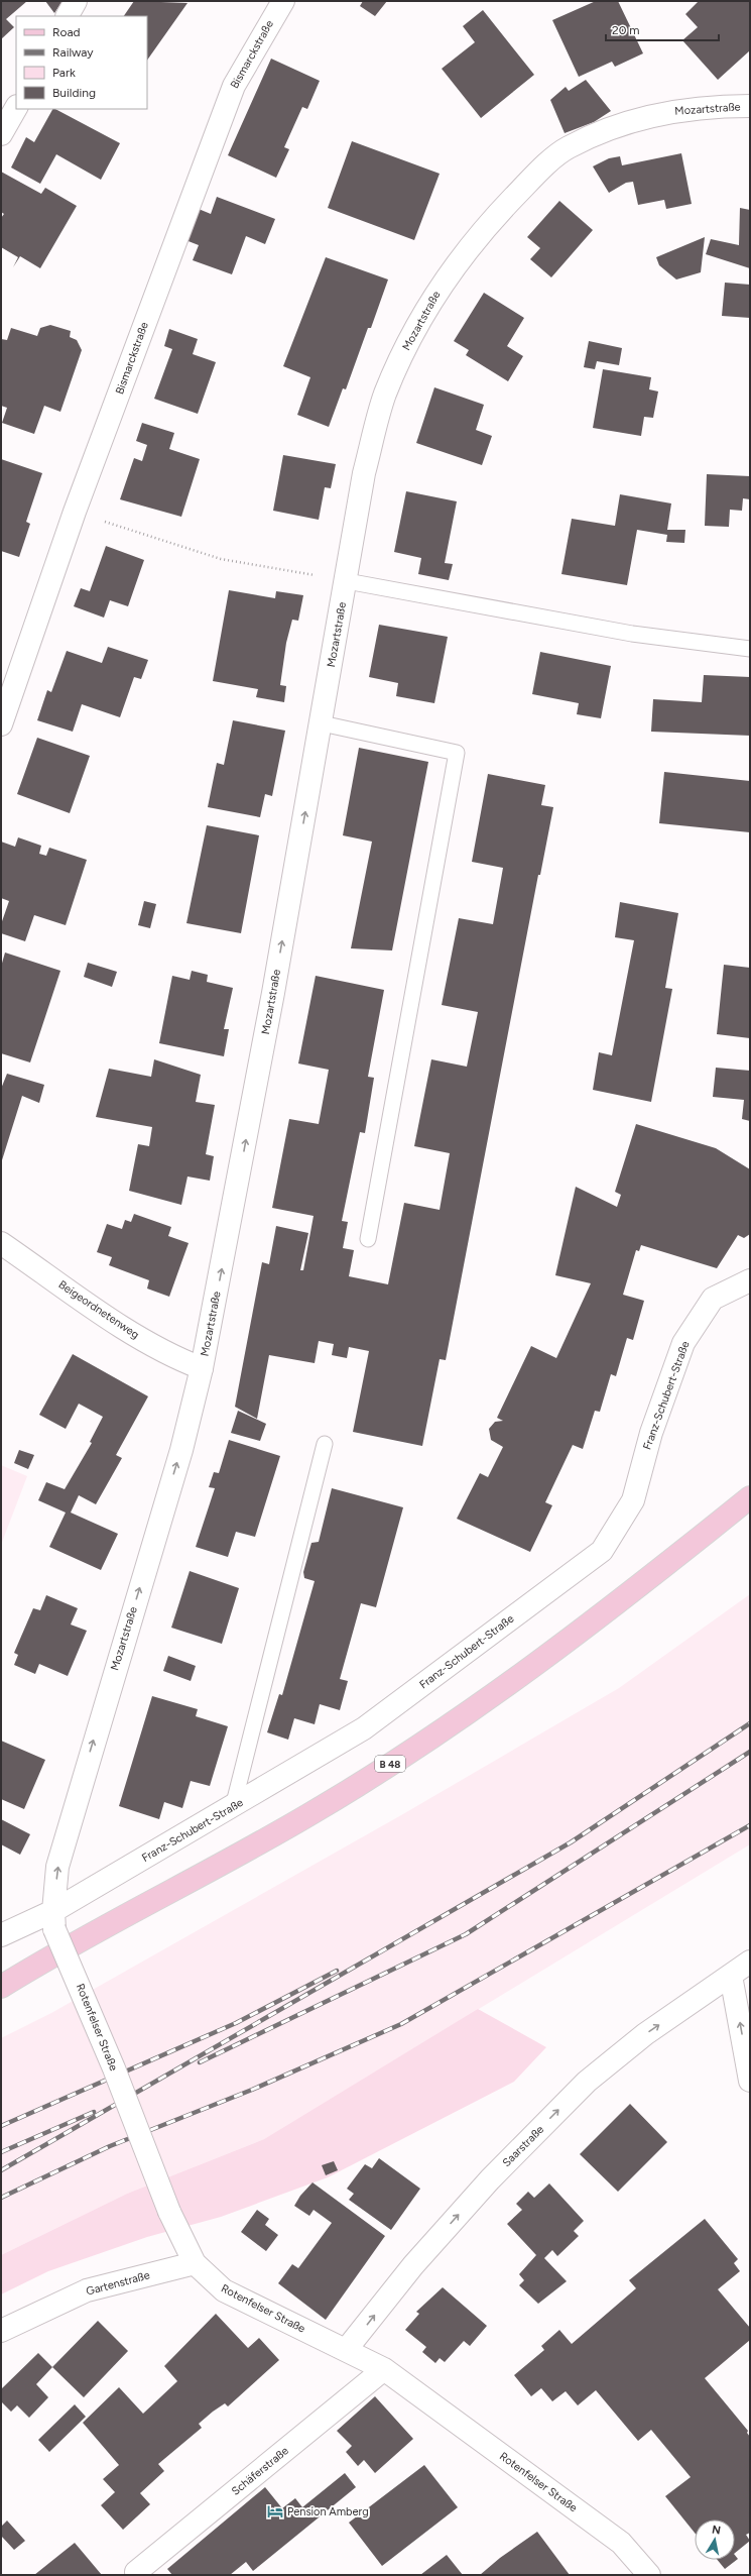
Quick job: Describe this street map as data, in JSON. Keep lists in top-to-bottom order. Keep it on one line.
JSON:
{"streets":{"main road":["B 48"],"street":["Bismarckstraße","Mozartstraße","Beigeordnetenweg","Franz-Schubert-Straße","Rotenfelser Straße","Saarstraße","Gartenstraße","Schäferstraße"]},"crossings":[["Mozartstraße","Beigeordnetenweg"],["Mozartstraße","Franz-Schubert-Straße"],["Mozartstraße","Rotenfelser Straße"],["Franz-Schubert-Straße","Rotenfelser Straße"],["Rotenfelser Straße","Saarstraße"],["Rotenfelser Straße","Gartenstraße"],["Rotenfelser Straße","Schäferstraße"]],"one_way":["Mozartstraße","Saarstraße"],"places":{"hotel":["Pension Amberg"]},"legend":["Road","Railway","Park","Building"],"scale_bar":"20 m","north":"top"}
